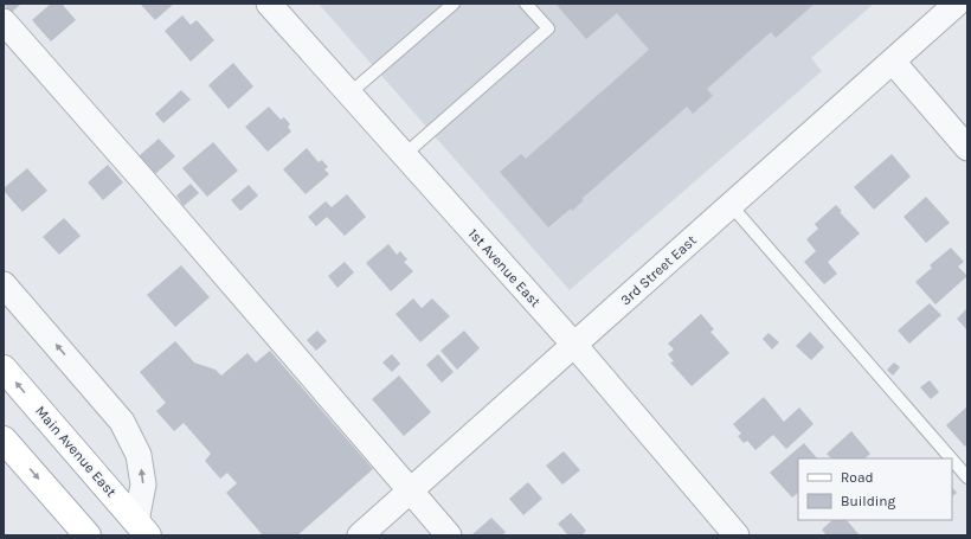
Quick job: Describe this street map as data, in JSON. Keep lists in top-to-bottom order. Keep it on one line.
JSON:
{"streets":{"main road":["Main Avenue East"],"street":["1st Avenue East","3rd Street East"]},"crossings":[["1st Avenue East","3rd Street East"]],"legend":["Road","Building"]}
